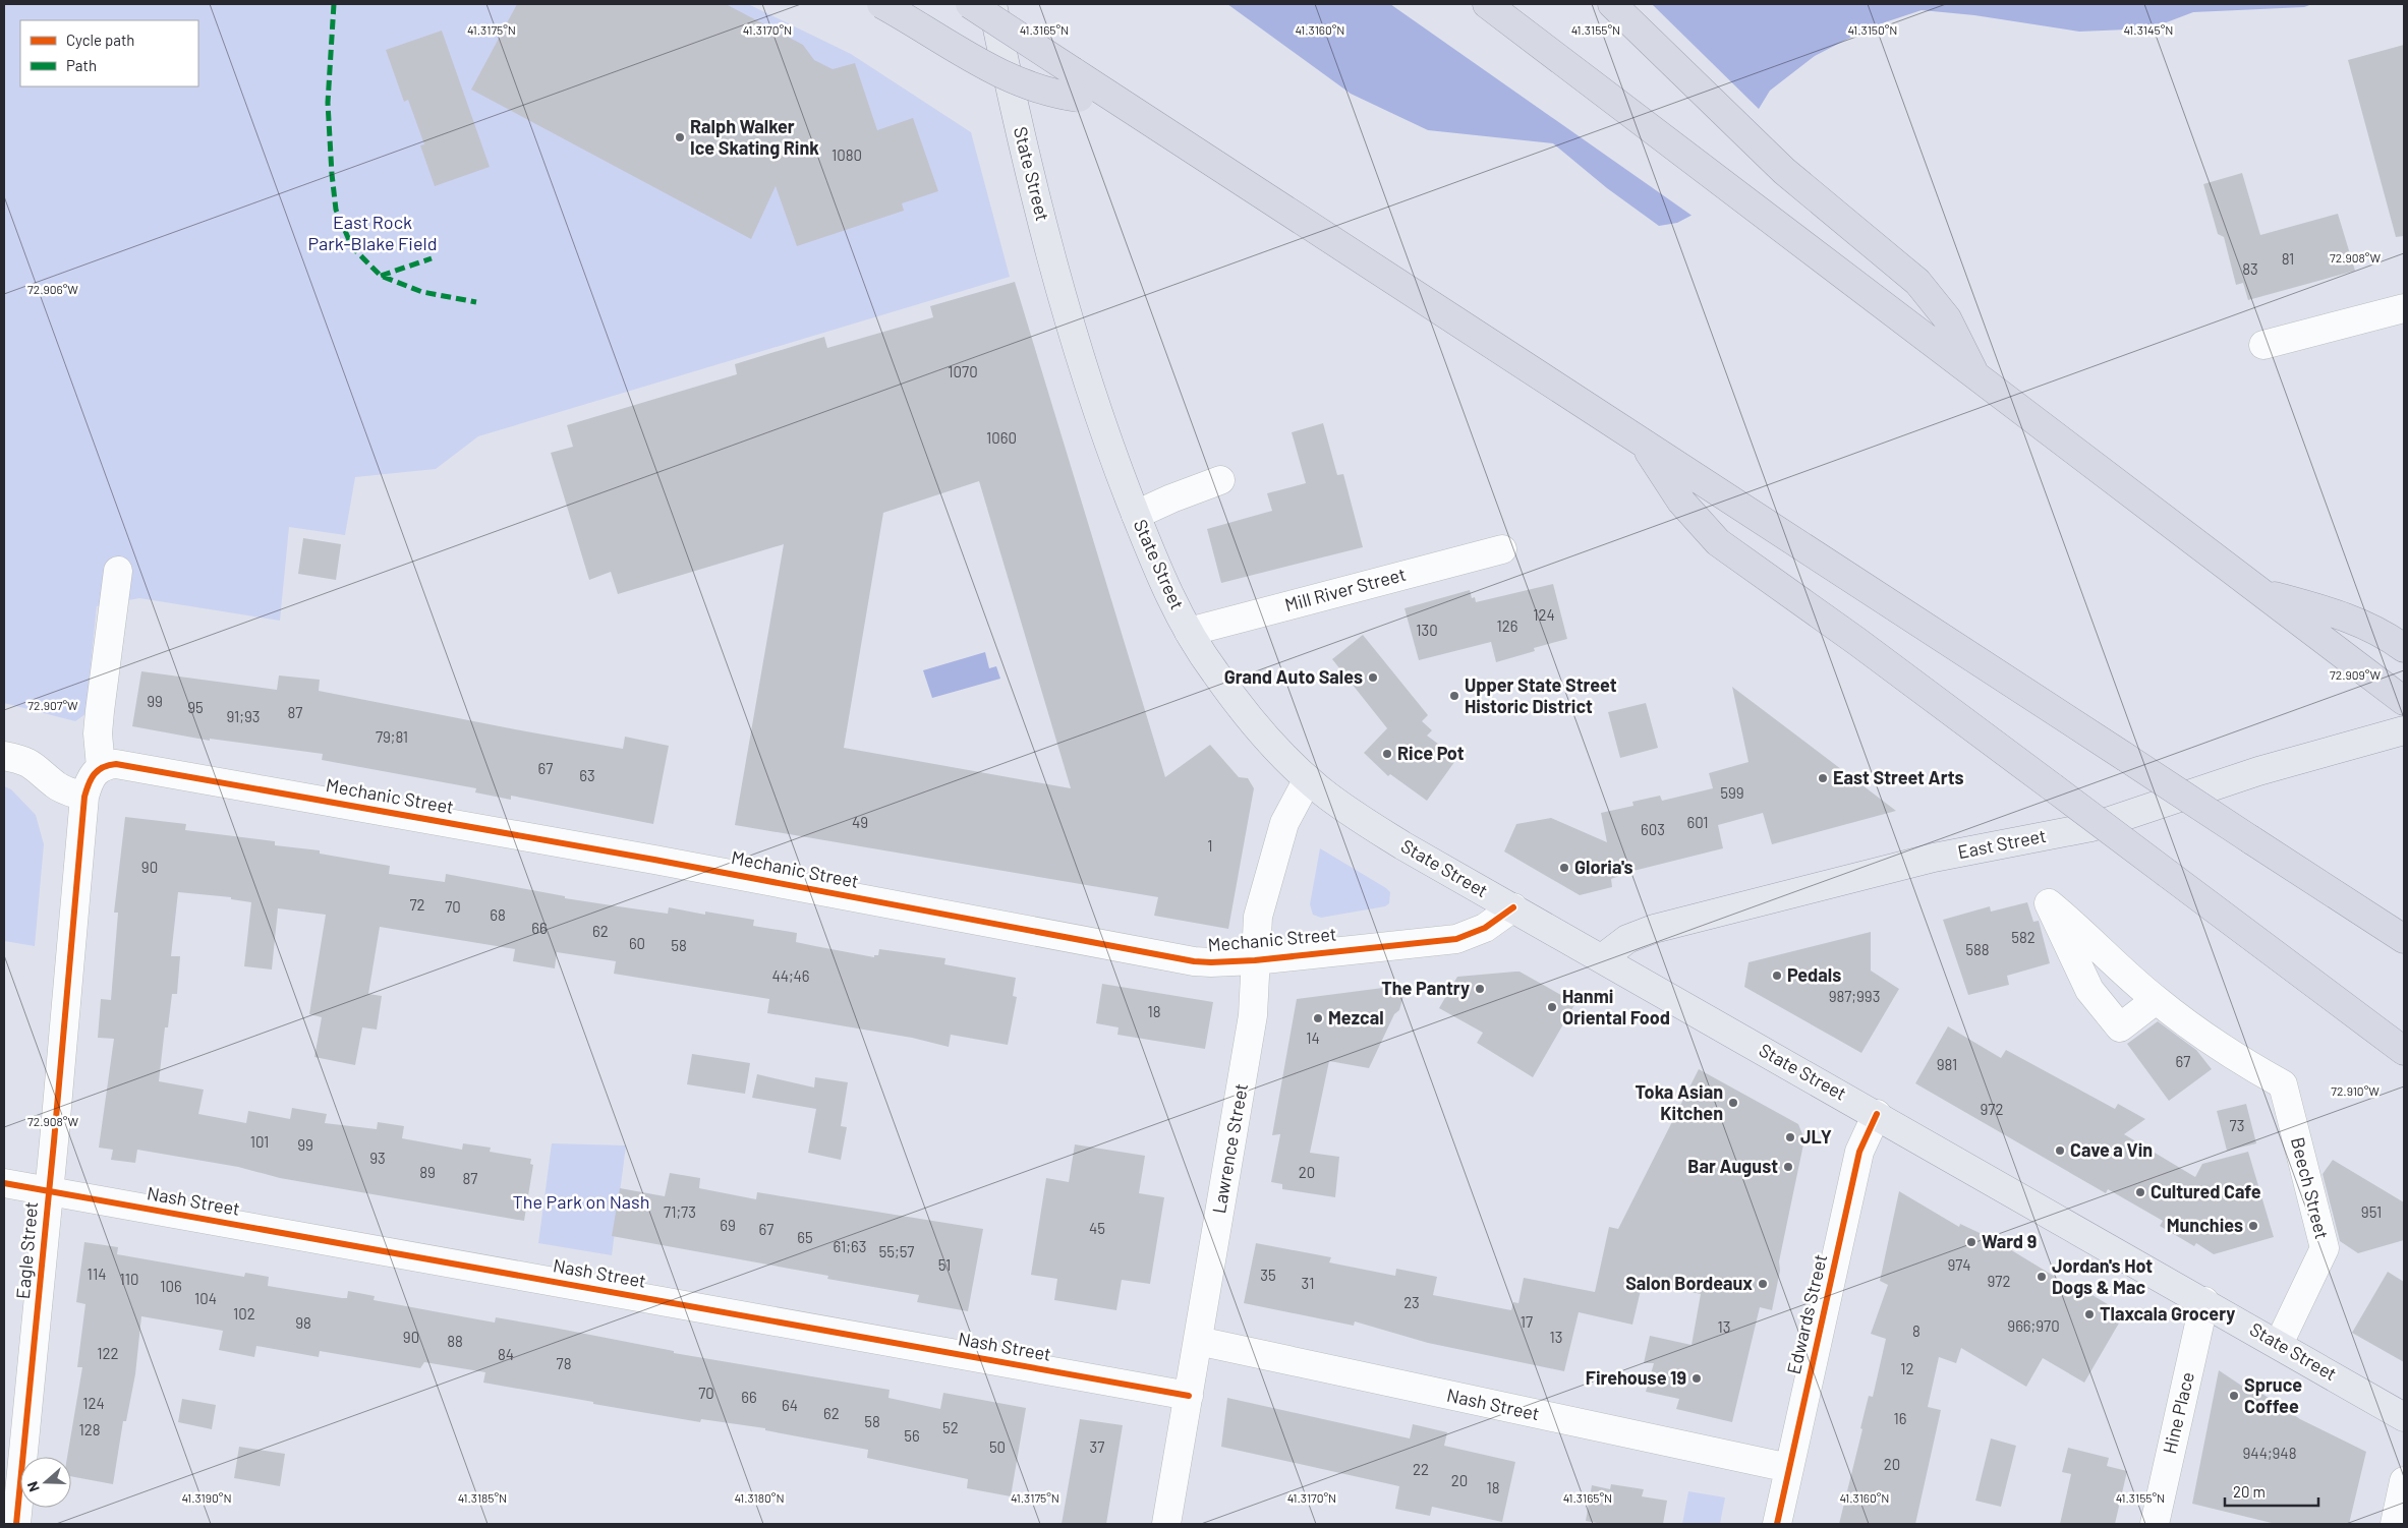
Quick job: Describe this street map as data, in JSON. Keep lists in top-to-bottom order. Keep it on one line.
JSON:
{"streets":{"main road":["State Street","East Street"],"street":["Mill River Street","Mechanic Street","Lawrence Street","Beech Street","Nash Street","Eagle Street","Edwards Street","Hine Place"]},"crossings":[["State Street","Mill River Street"],["State Street","Mechanic Street"],["State Street","East Street"],["State Street","Lawrence Street"],["State Street","Beech Street"],["State Street","Edwards Street"],["State Street","Hine Place"],["Mechanic Street","Lawrence Street"],["Lawrence Street","Nash Street"],["Nash Street","Eagle Street"],["Nash Street","Edwards Street"]],"parks":["East Rock Park-Blake Field","The Park on Nash"],"places":["Ralph Walker Ice Skating Rink","Grand Auto Sales","Upper State Street Historic District","Rice Pot","East Street Arts","Gloria's","Pedals","The Pantry","Hanmi Oriental Food","Mezcal","Toka Asian Kitchen","JLY","Cave a Vin","Bar August","Cultured Cafe","Munchies","Ward 9","Jordan's Hot Dogs & Mac","Salon Bordeaux","Tlaxcala Grocery","Firehouse 19","Spruce Coffee"],"house_numbers":["1080","81","83","1070","1060","124","126","130","99","95","87","91;93","79;81","67","63","599","49","601","603","1","90","72","70","68","66","62","582","60","58","588","44;46","987;993","18","14","67","981","972","73","101","99","93","89","20","87","71;73","951","69","45","67","65","61;63","55;57","51","974","114","35","110","972","31","106","104","23","102","17","98","966;970","13","8","90","13","88","122","84","78","12","70","66","124","64","62","16","58","52","128","56","50","37","944;948","20","22","20","18"],"legend":["Cycle path","Path"],"scale_bar":"20 m","north":"left","coordinates":["41.3175°N","41.3170°N","41.3165°N","41.3160°N","41.3155°N","41.3150°N","41.3145°N","72.908°W","72.906°W","72.909°W","72.907°W","72.910°W","41.3190°N","41.3185°N","41.3180°N"]}
